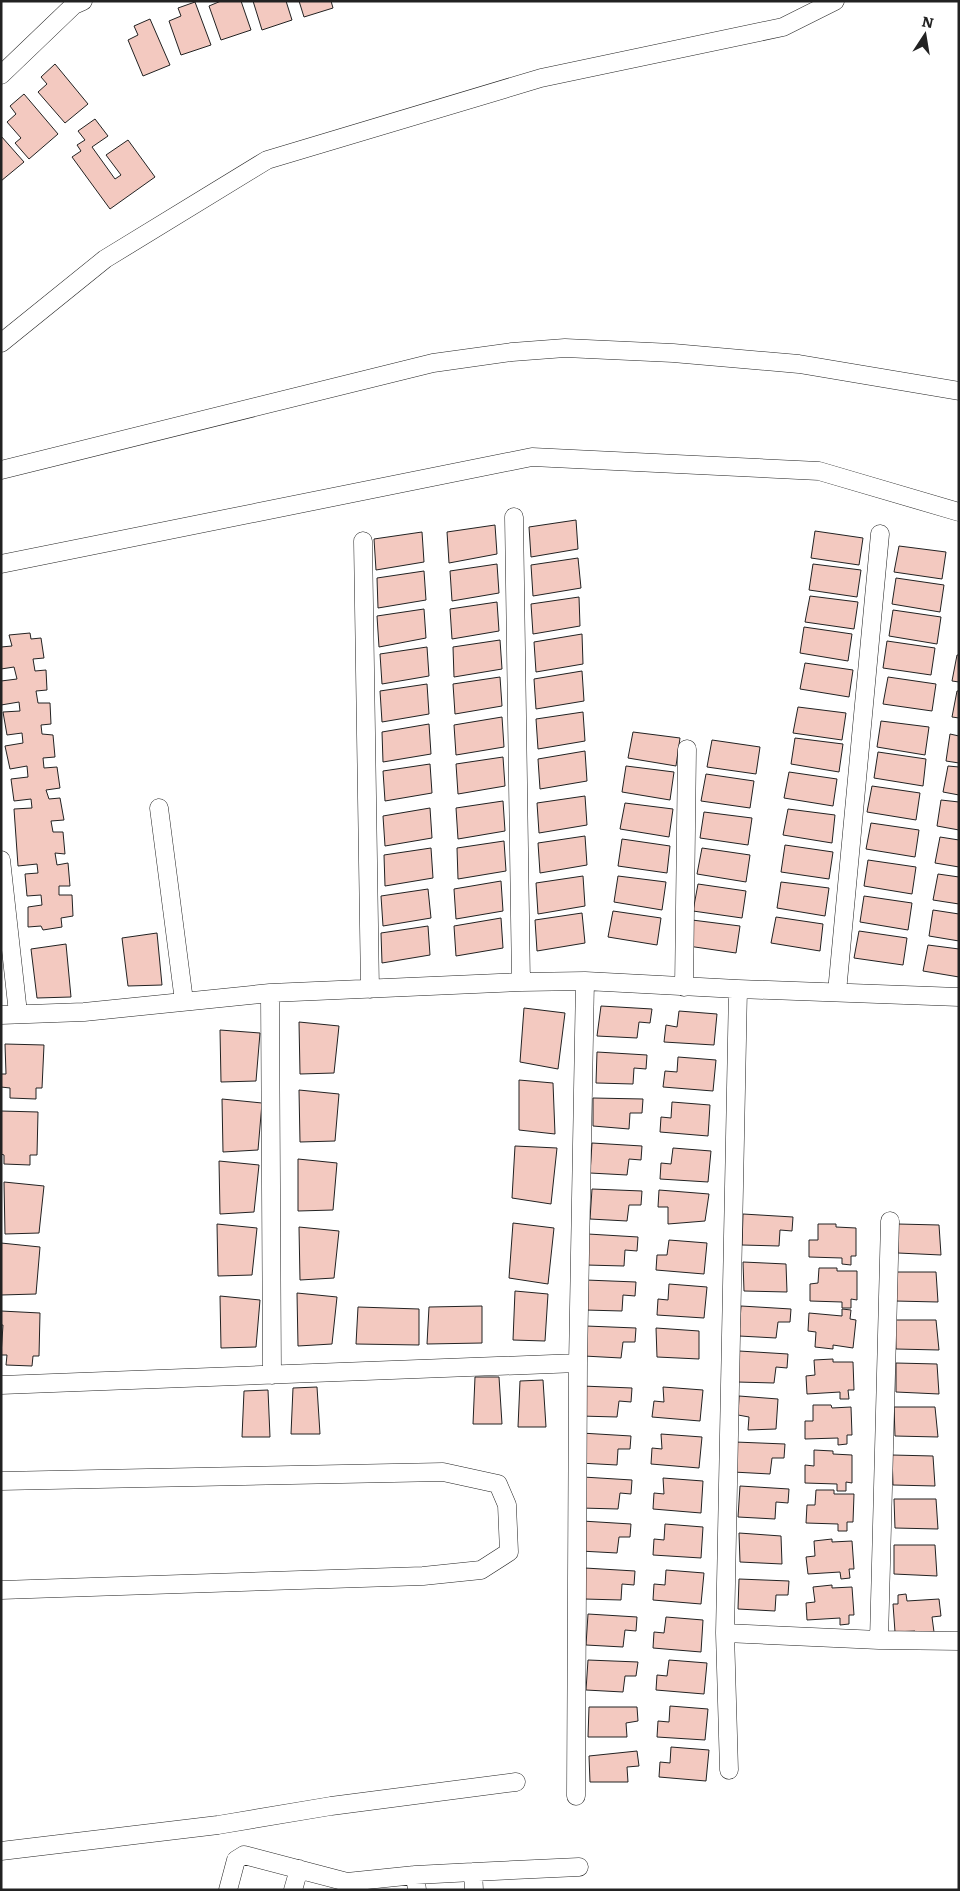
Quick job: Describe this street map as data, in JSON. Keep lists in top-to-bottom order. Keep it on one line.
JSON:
{"north":"top"}
